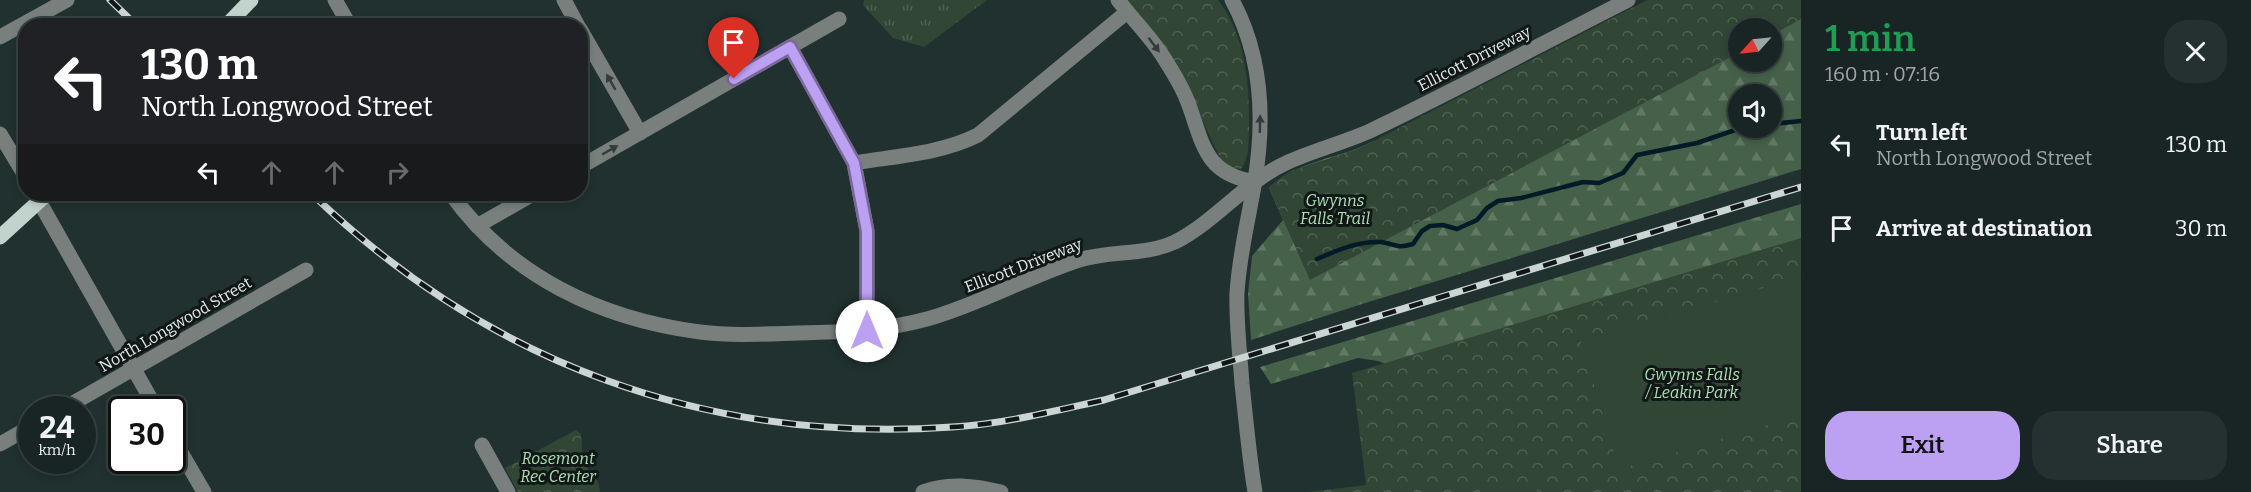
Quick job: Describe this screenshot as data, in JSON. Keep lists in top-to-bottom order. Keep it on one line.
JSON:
{"streets":{"street":["Ellicott Driveway","North Longwood Street"]},"parks":["Gwynns Falls Trail","Gwynns Falls / Leakin Park","Rosemont Rec Center"],"north":"bottom left","page":{"heading":["1 min","160 m · 07:16"],"turn":["130 m","North Longwood Street"],"list":[{"name":"Turn left","note":"North Longwood Street","value":"130 m"},{"name":"Arrive at destination","value":"30 m"}],"speed":"24 km/h","limit":"30","buttons":["Exit","Share"]}}
